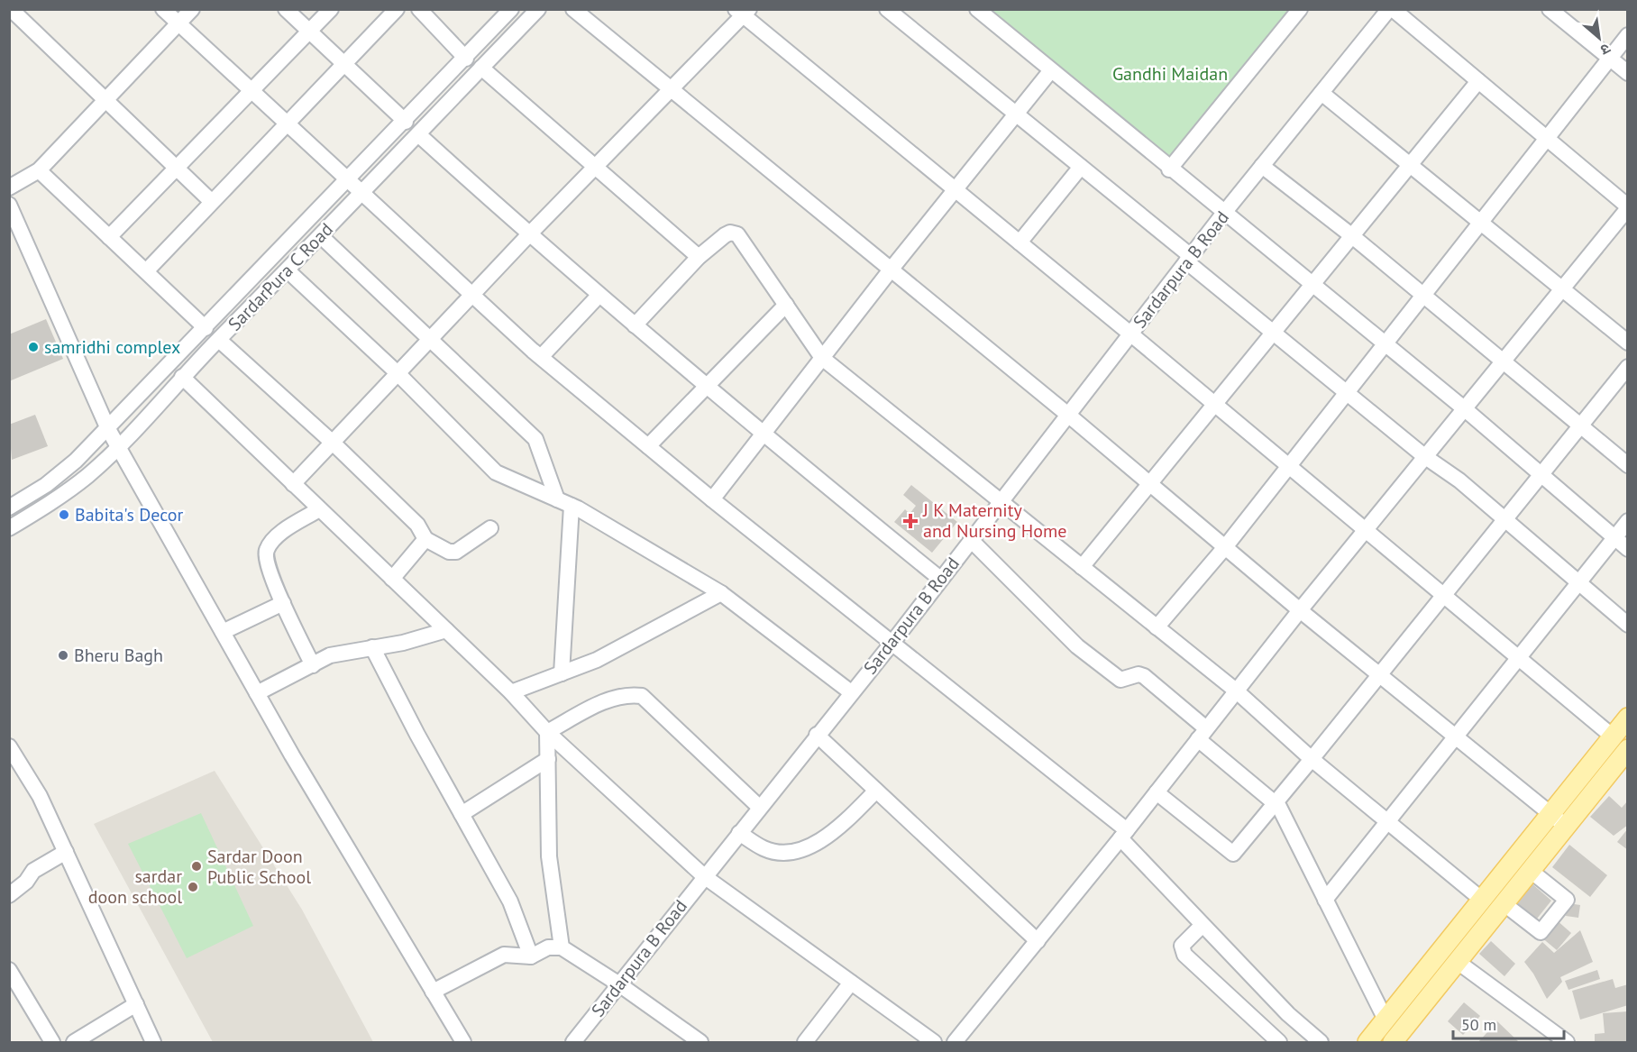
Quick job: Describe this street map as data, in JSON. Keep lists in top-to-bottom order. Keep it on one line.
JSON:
{"streets":{"street":["Sardarpura B Road","SardarPura C Road"]},"parks":["Gandhi Maidan"],"places":{"other":["samridhi complex","Babita's Decor","Bheru Bagh","Sardar Doon Public School","sardar doon school"],"health":["J K Maternity and Nursing Home"]},"scale_bar":"50 m","north":"bottom right"}
